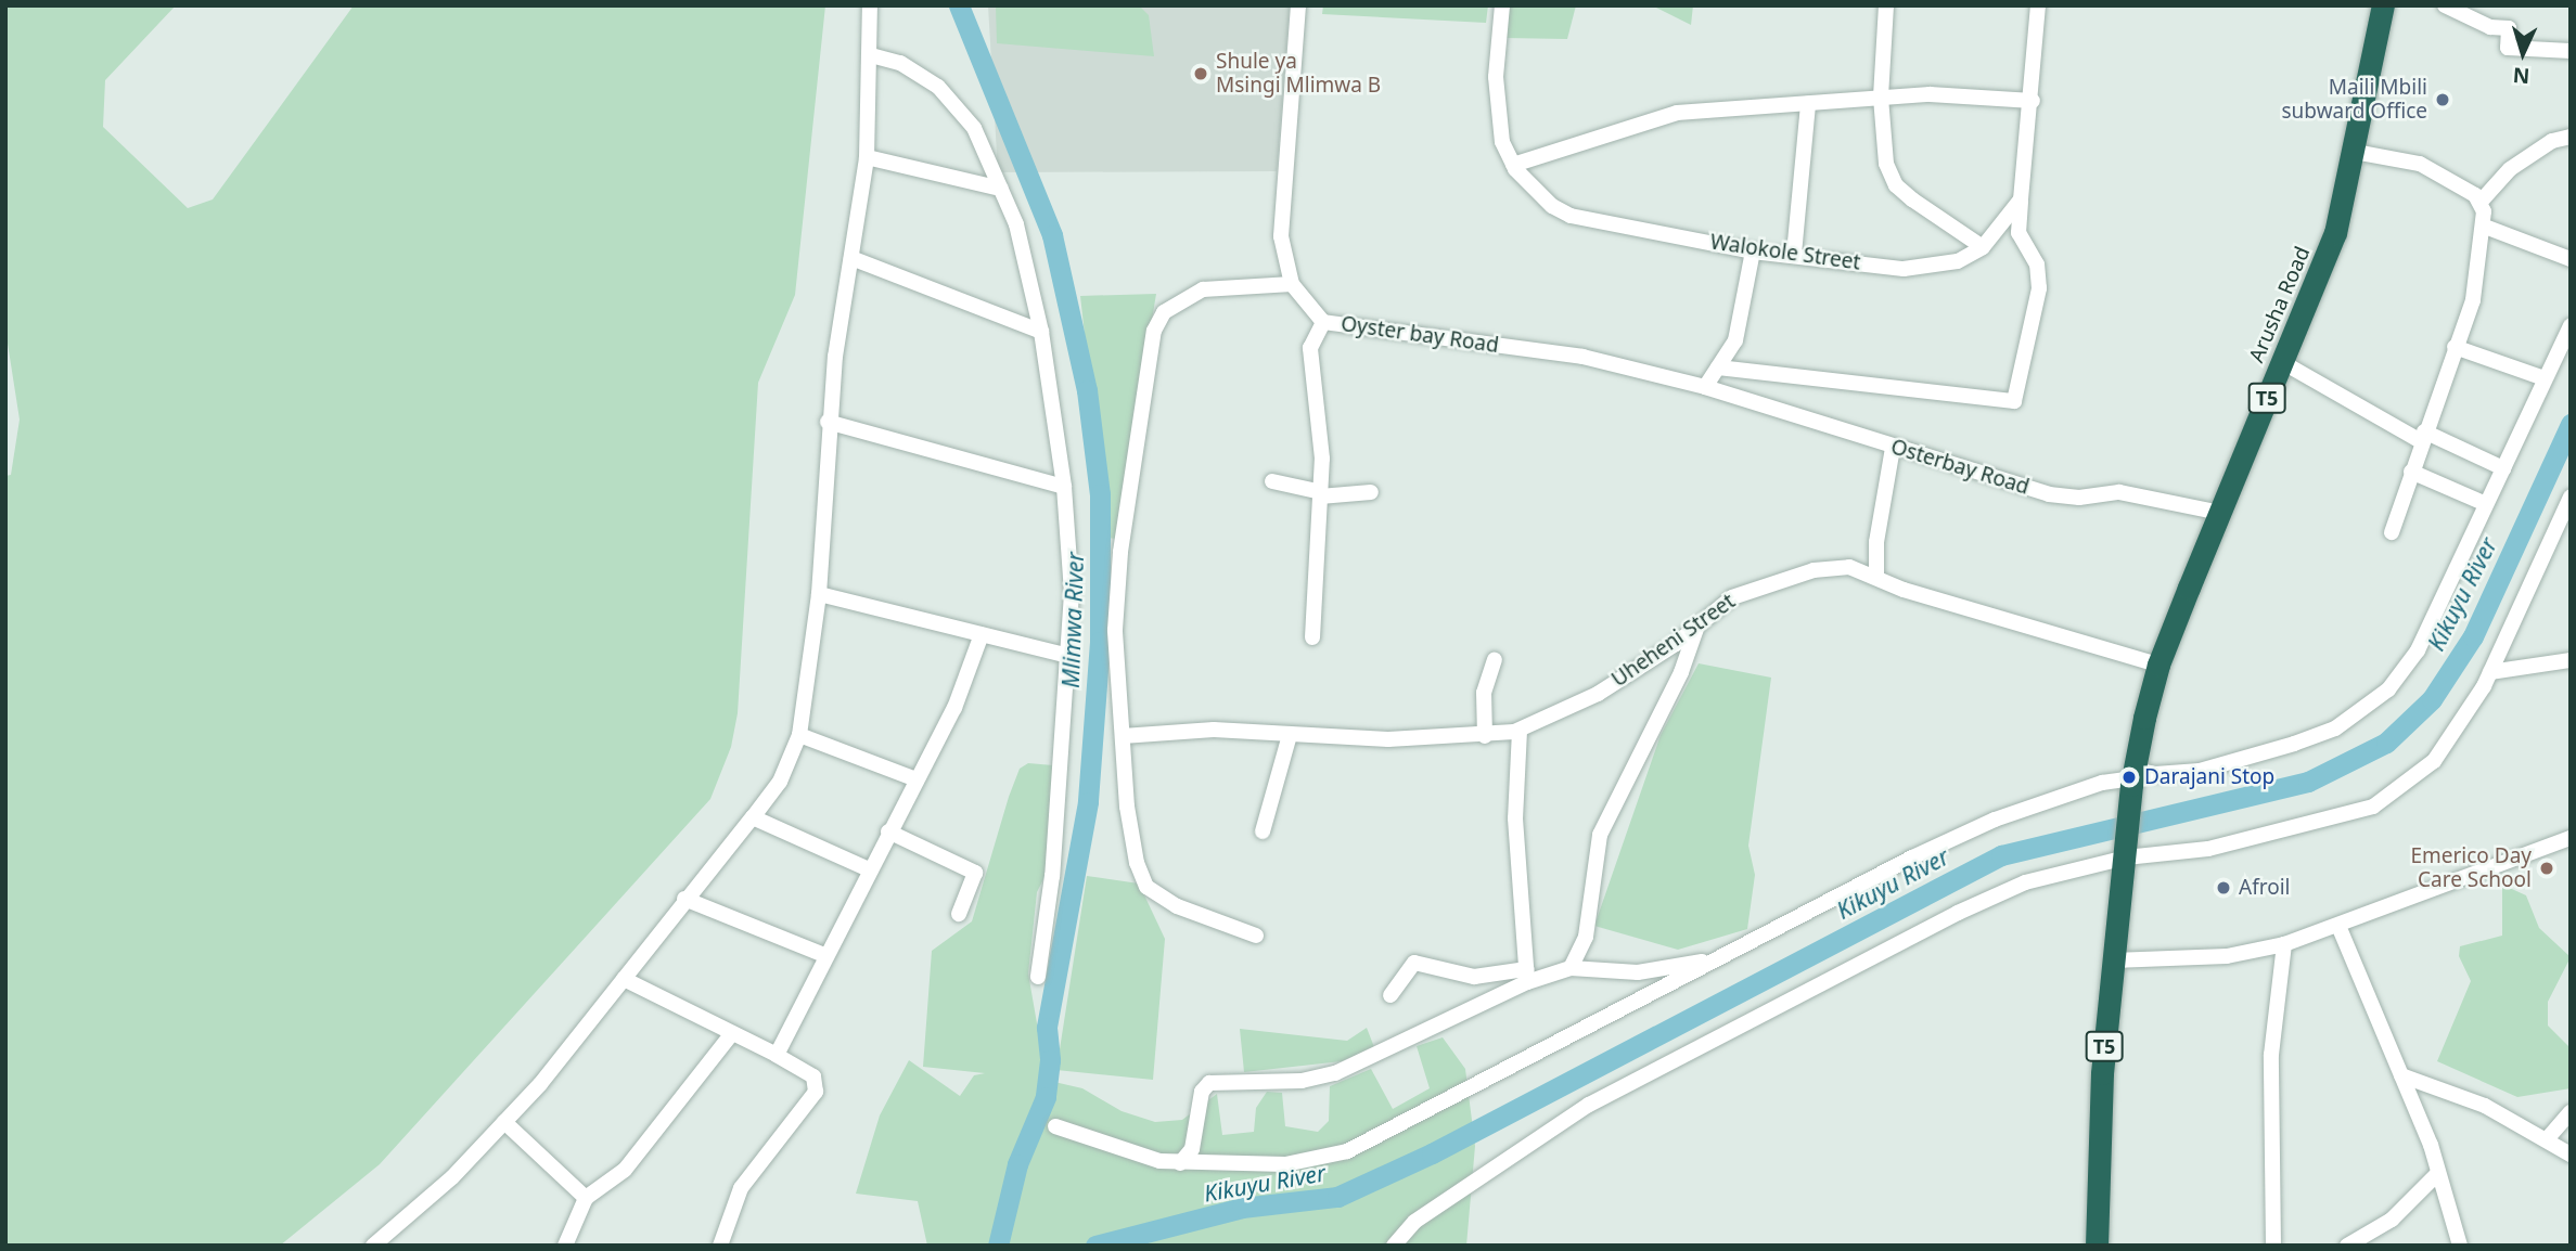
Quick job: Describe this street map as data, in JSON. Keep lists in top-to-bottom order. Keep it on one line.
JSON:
{"streets":{"highway":["Arusha Road","T5"],"street":["Walokole Street","Oyster bay Road","Osterbay Road","Uheheni Street"]},"crossings":[["Arusha Road","T5"],["Arusha Road","Osterbay Road"],["Arusha Road","Uheheni Street"],["Oyster bay Road","Osterbay Road"]],"water":["Kikuyu River","Mlimwa River"],"places":["Shule ya Msingi Mlimwa B","Maili Mbili subward Office","Darajani Stop","Emerico Day Care School","Afroil"],"north":"bottom"}
